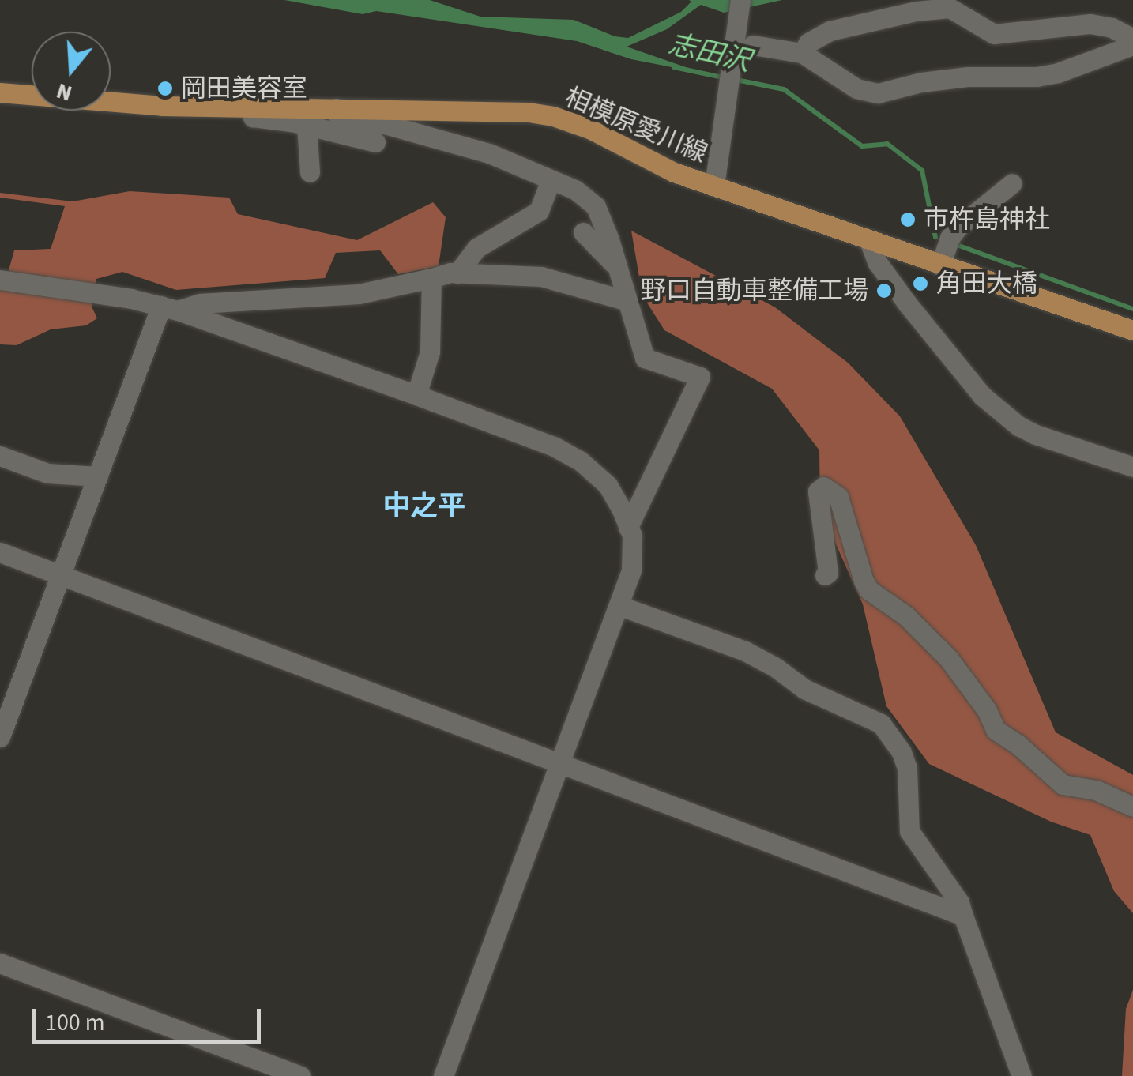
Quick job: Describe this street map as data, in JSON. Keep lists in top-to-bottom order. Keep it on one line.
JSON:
{"streets":{"main road":["相模原愛川線"]},"districts":["中之平"],"water":["志田沢"],"places":["岡田美容室","市杵島神社","角田大橋","野口自動車整備工場"],"scale_bar":"100 m","north":"bottom"}
